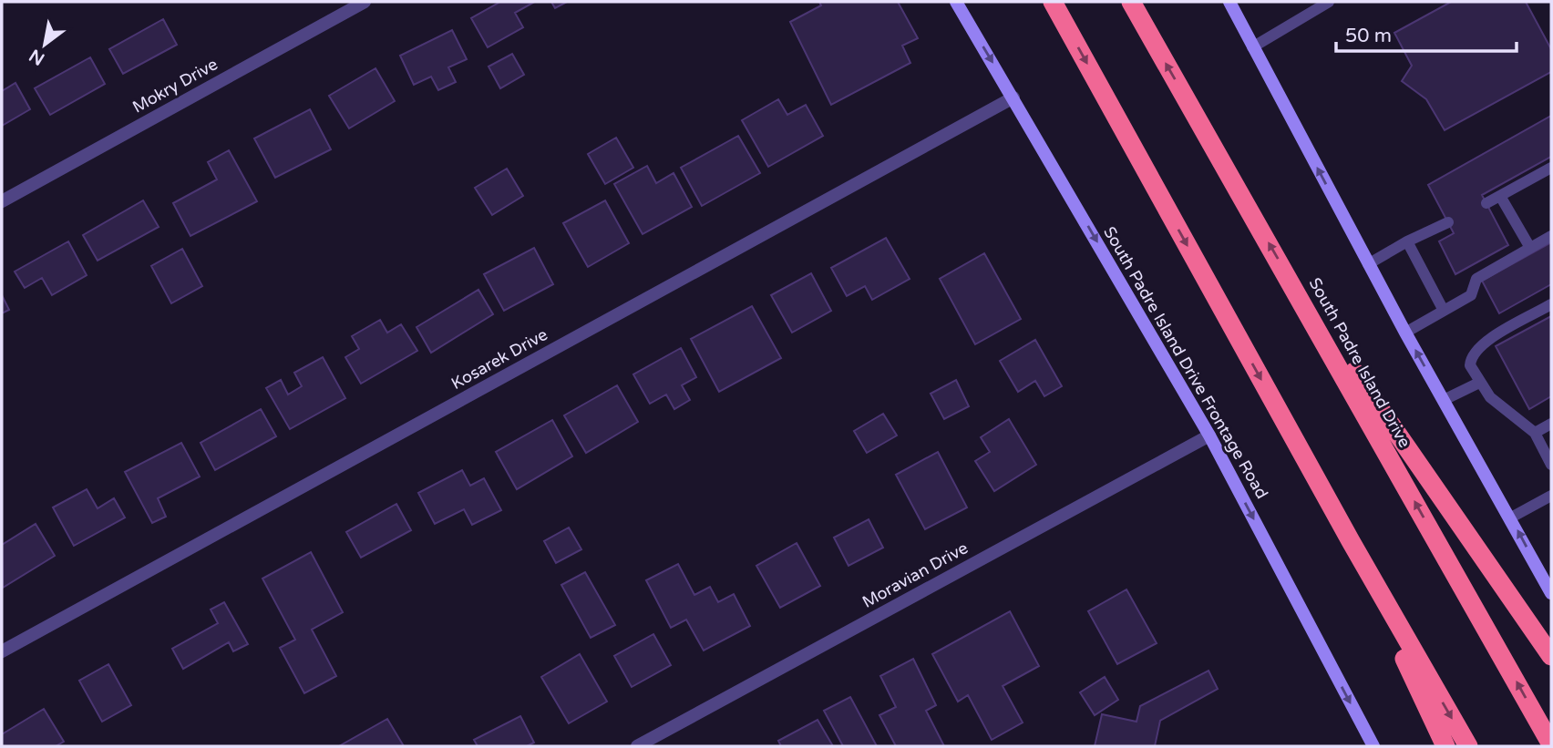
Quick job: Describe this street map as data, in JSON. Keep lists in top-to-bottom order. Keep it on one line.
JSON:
{"streets":{"highway":["South Padre Island Drive"],"main road":["South Padre Island Drive Frontage Road"],"street":["Mokry Drive","Kosarek Drive","Moravian Drive"]},"crossings":[["Kosarek Drive","South Padre Island Drive Frontage Road"],["South Padre Island Drive Frontage Road","Moravian Drive"]],"one_way":["South Padre Island Drive Frontage Road"],"scale_bar":"50 m","north":"bottom left"}
